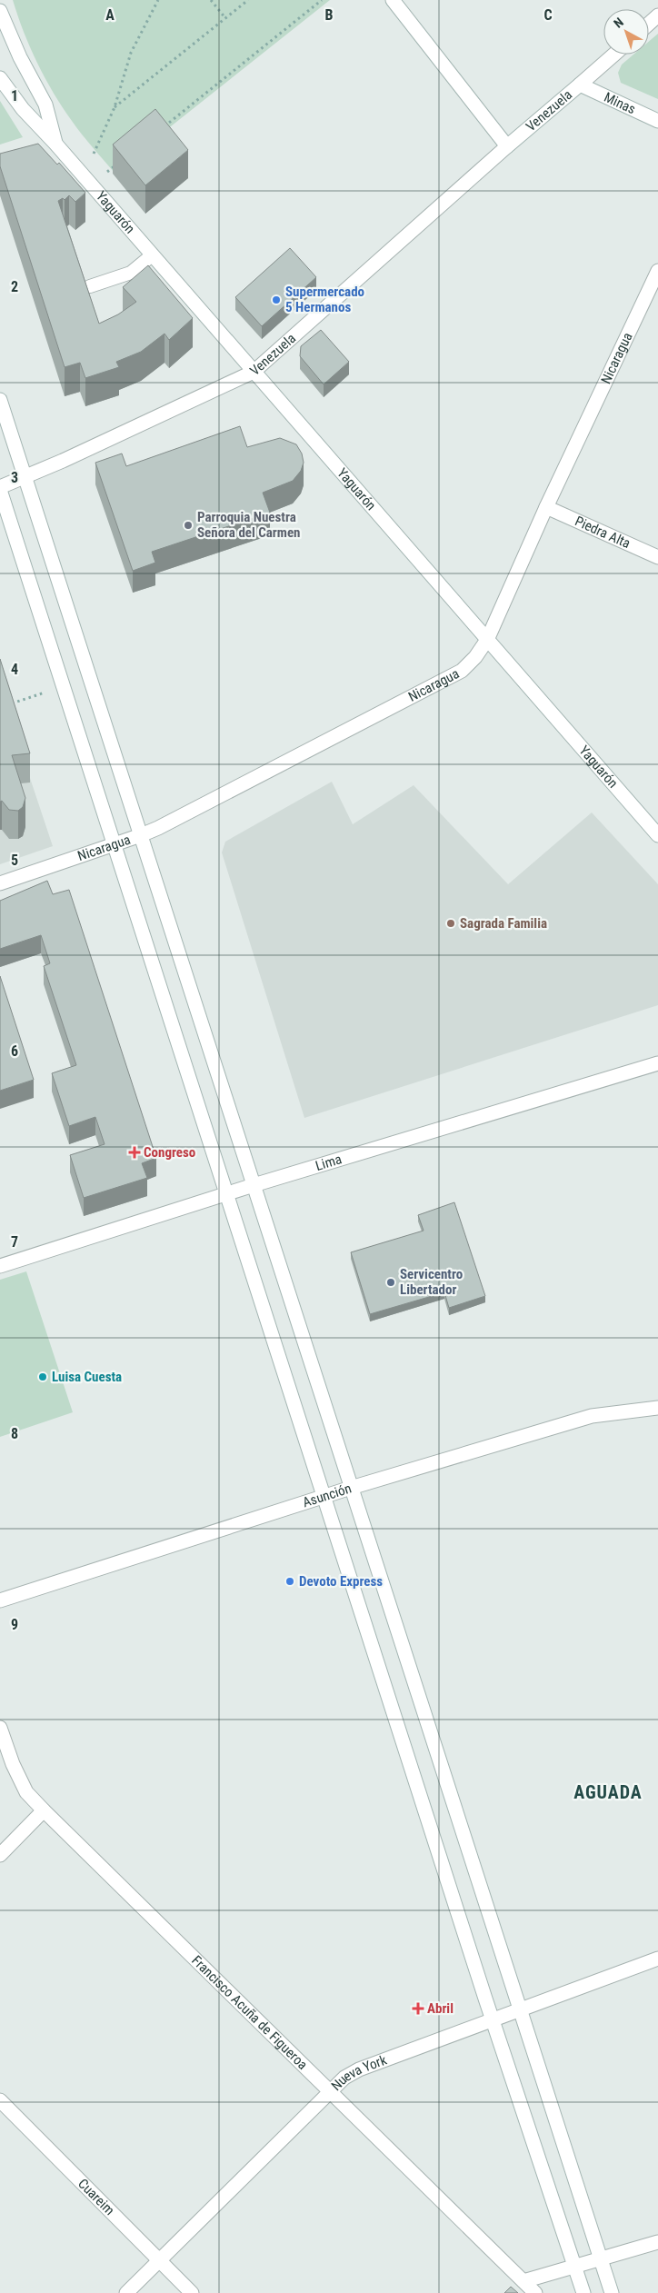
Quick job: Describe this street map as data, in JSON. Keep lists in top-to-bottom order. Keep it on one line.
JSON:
{"streets":{"street":["Minas","Venezuela","Yaguarón","Nicaragua","Piedra Alta","Lima","Asunción","Francisco Acuña de Figueroa","Nueva York","Cuareim"]},"crossings":[["Minas","Venezuela"],["Venezuela","Yaguarón"],["Yaguarón","Nicaragua"],["Nicaragua","Piedra Alta"],["Francisco Acuña de Figueroa","Nueva York"],["Nueva York","Cuareim"]],"districts":["AGUADA"],"places":{"other":["Supermercado 5 Hermanos","Parroquia Nuestra Señora del Carmen","Sagrada Familia","Servicentro Libertador","Luisa Cuesta","Devoto Express"],"health":["Congreso","Abril"]},"north":"top left","grid":{"columns":["A","B","C"],"rows":["1","2","3","4","5","6","7","8","9"]}}
